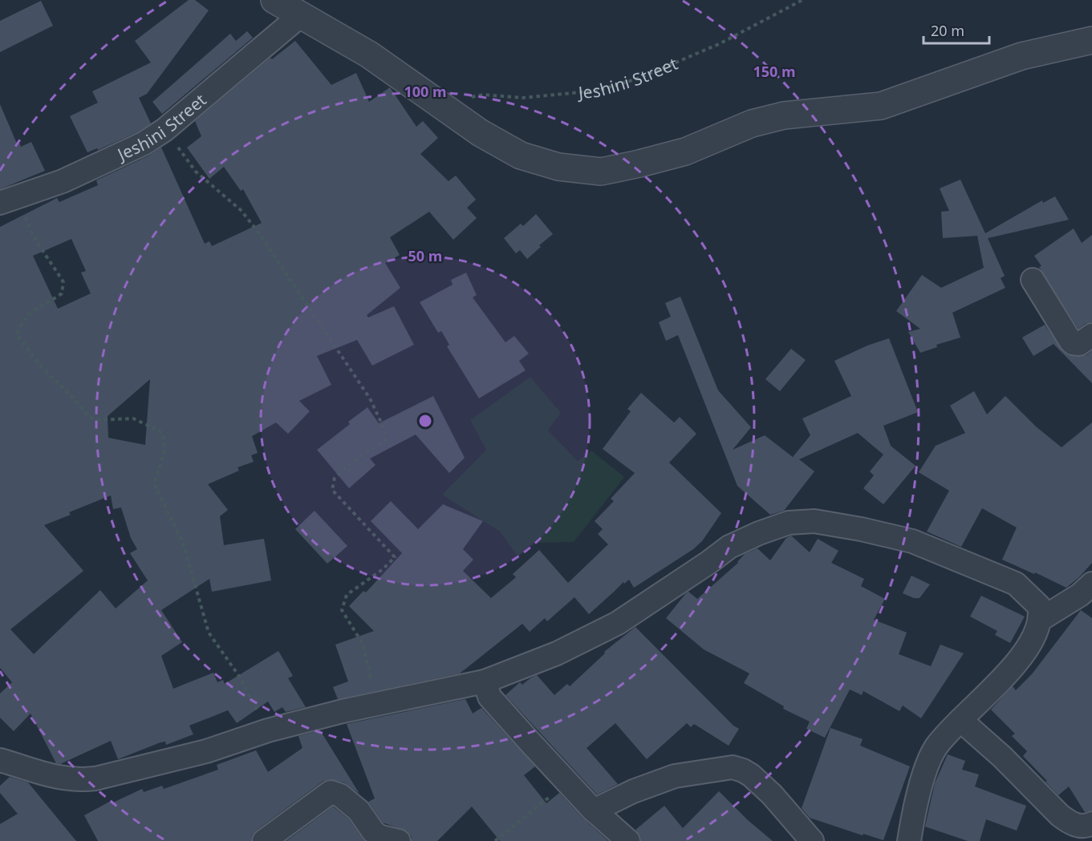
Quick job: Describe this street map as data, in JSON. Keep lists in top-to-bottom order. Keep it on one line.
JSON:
{"streets":{"street":["Jeshini Street"]},"scale_bar":"20 m","rings":["150 m","100 m","50 m"]}
